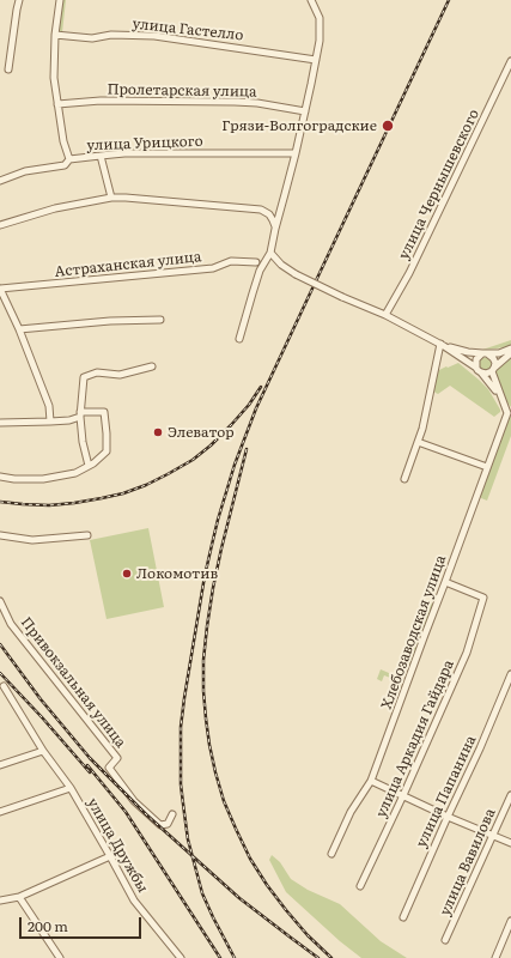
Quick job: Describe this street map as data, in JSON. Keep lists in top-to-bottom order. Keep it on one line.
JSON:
{"streets":{"street":["улица Гастелло","Пролетарская улица","улица Урицкого","улица Чернышевского","Астраханская улица","Хлебозаводская улица","Привокзальная улица","улица Аркадия Гайдара","улица Папанина","улица Дружбы","улица Вавилова"]},"crossings":[["Хлебозаводская улица","улица Аркадия Гайдара"]],"places":["Грязи-Волгоградские","Элеватор","Локомотив"],"scale_bar":"200 m"}
